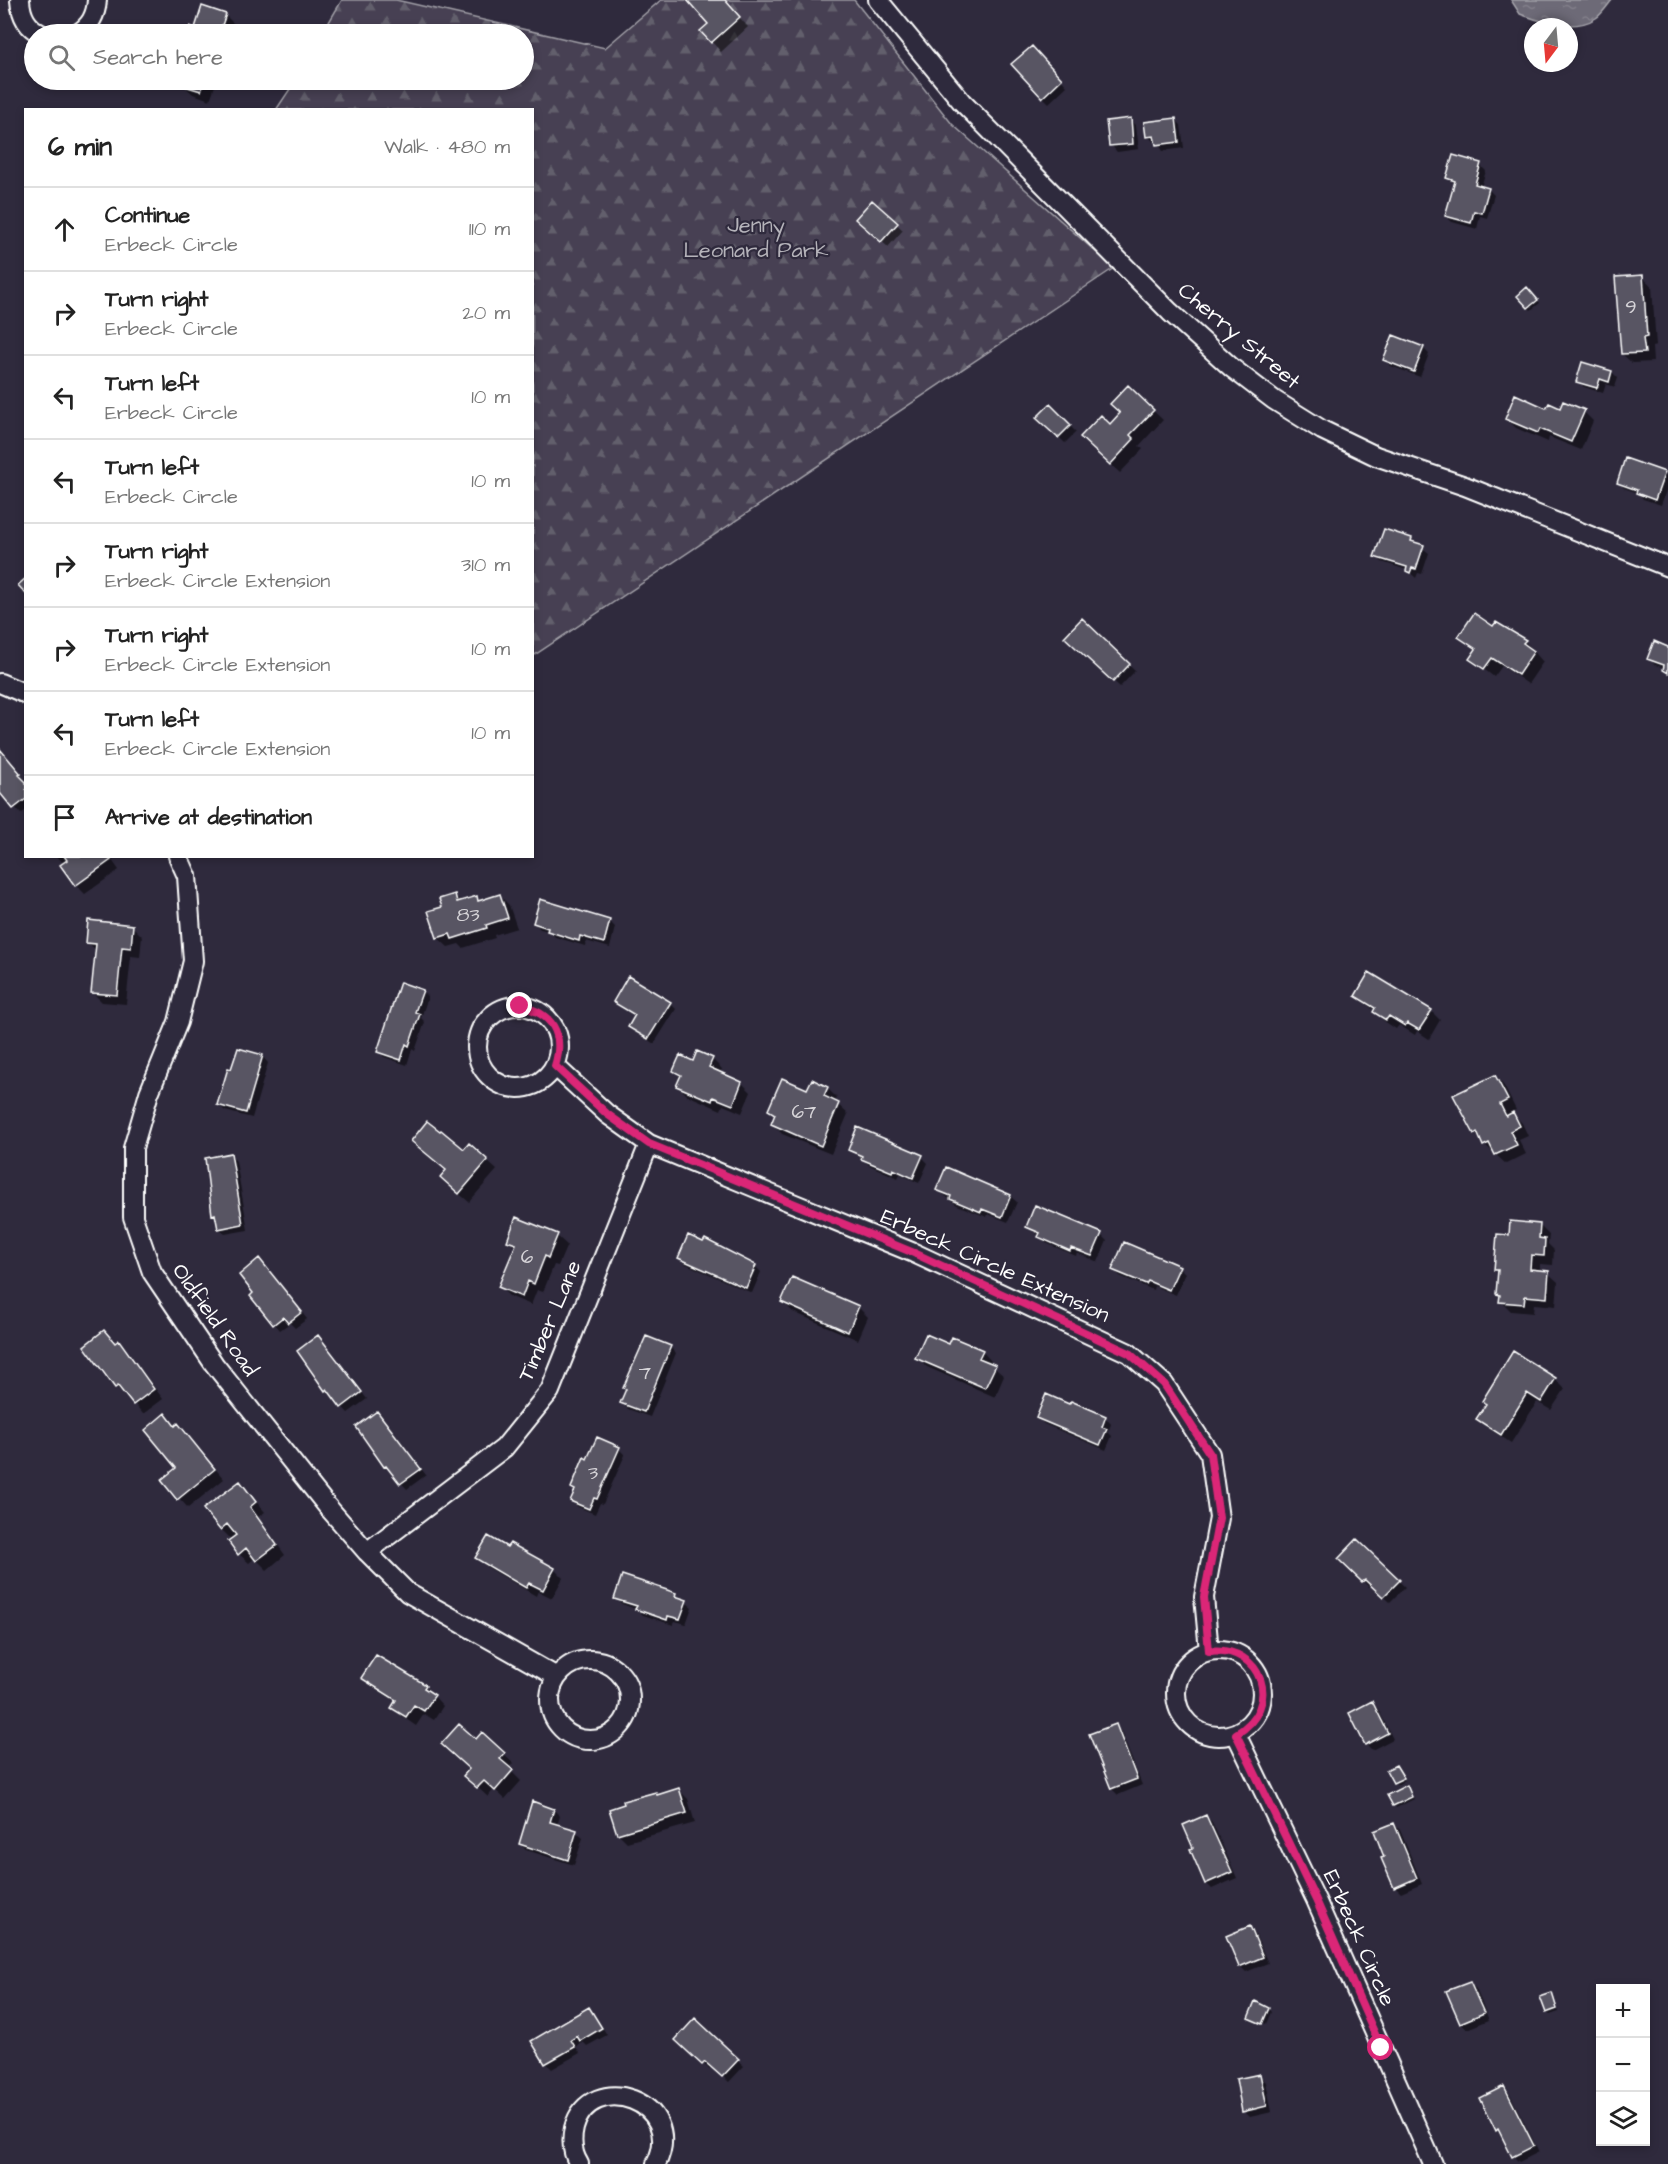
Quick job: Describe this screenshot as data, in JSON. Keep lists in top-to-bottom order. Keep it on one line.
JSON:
{"streets":{"street":["Cherry Street","Erbeck Circle Extension","Oldfield Road","Timber Lane","Erbeck Circle"]},"crossings":[["Erbeck Circle Extension","Timber Lane"],["Erbeck Circle Extension","Erbeck Circle"],["Oldfield Road","Timber Lane"]],"parks":["Jenny Leonard Park"],"house_numbers":["9","83","67","6","7","3"],"north":"bottom","page":{"search":"Search here","heading":["6 min","Walk · 480 m"],"list":[["Continue","Erbeck Circle","110 m"],["Turn right","Erbeck Circle","20 m"],["Turn left","Erbeck Circle","10 m"],["Turn left","Erbeck Circle","10 m"],["Turn right","Erbeck Circle Extension","310 m"],["Turn right","Erbeck Circle Extension","10 m"],["Turn left","Erbeck Circle Extension","10 m"],"Arrive at destination"],"map_buttons":["+","−"]}}
